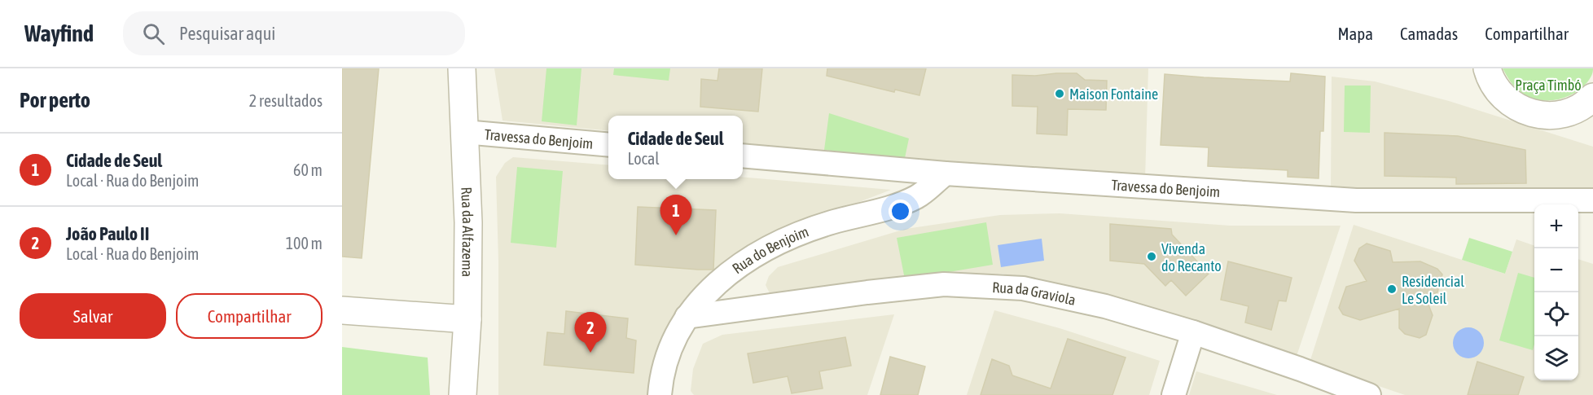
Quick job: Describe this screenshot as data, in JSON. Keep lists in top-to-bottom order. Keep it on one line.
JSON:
{"streets":{"street":["Travessa do Benjoim","Rua da Alfazema","Rua do Benjoim","Rua da Graviola"]},"crossings":[["Travessa do Benjoim","Rua da Alfazema"],["Travessa do Benjoim","Rua do Benjoim"],["Rua do Benjoim","Rua da Graviola"]],"parks":["Praça Timbó"],"places":["Maison Fontaine","Vivenda do Recanto","Residencial Le Soleil"],"page":{"header":"Wayfind","search":"Pesquisar aqui","nav":["Mapa","Camadas","Compartilhar"],"heading":["Por perto","2 resultados"],"popup":["Cidade de Seul","Local"],"list":[{"mark":"1","name":"Cidade de Seul","note":"Local · Rua do Benjoim","value":"60 m"},{"mark":"2","name":"João Paulo II","note":"Local · Rua do Benjoim","value":"100 m"}],"pins":["1","2"],"map_buttons":["+","−"],"buttons":["Salvar","Compartilhar"]}}
